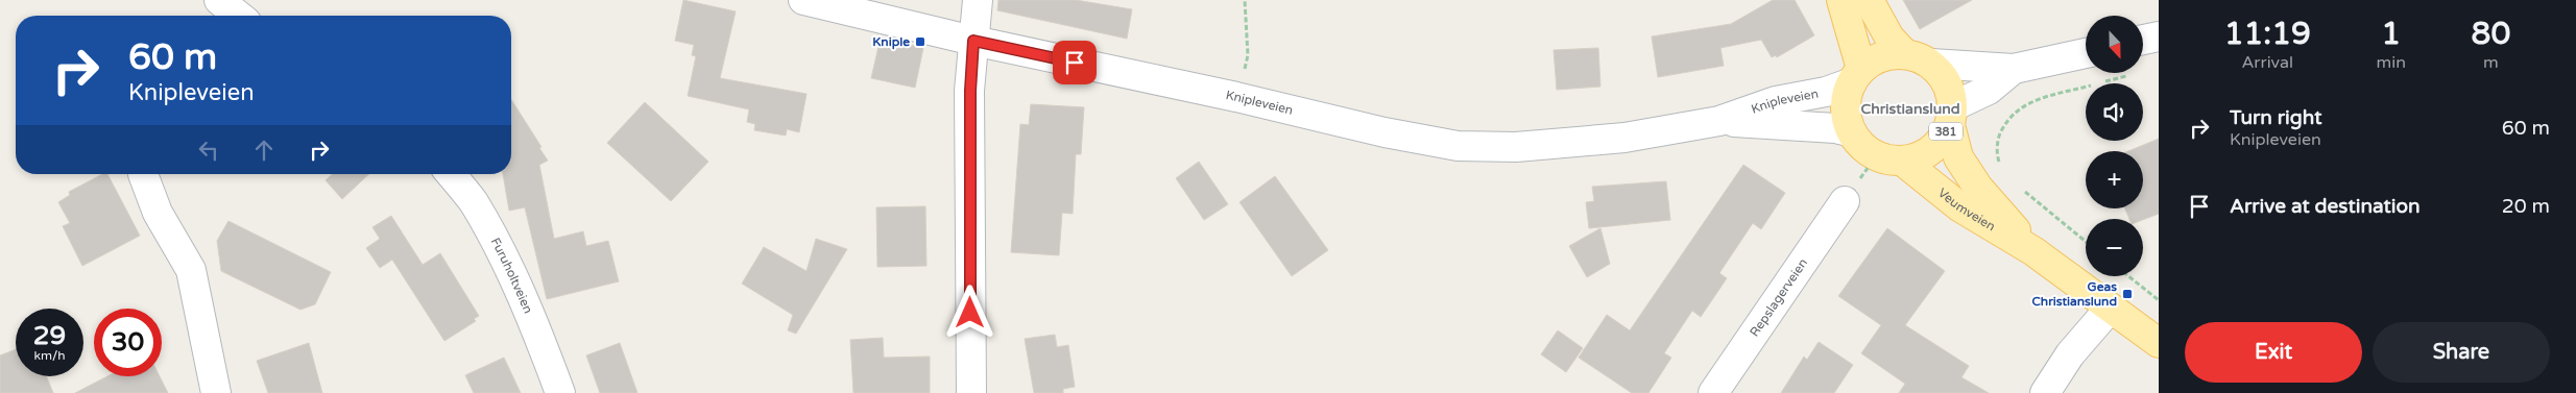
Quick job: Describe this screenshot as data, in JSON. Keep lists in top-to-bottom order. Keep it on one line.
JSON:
{"streets":{"main road":["381","Veumveien"],"street":["Knipleveien","Furuholtveien","Repslagerveien"]},"crossings":[["Knipleveien","381"],["Knipleveien","Veumveien"],["381","Veumveien"]],"districts":["Christianslund"],"places":{"transit":["Kniple","Geas Christianslund"]},"north":"bottom","page":{"eta":["11:19","Arrival","1","min","80","m"],"map_buttons":["+","−"],"turn":["60 m","Knipleveien"],"list":[{"name":"Turn right","note":"Knipleveien","value":"60 m"},{"name":"Arrive at destination","value":"20 m"}],"speed":"29 km/h","limit":"30","buttons":["Exit","Share"]}}
